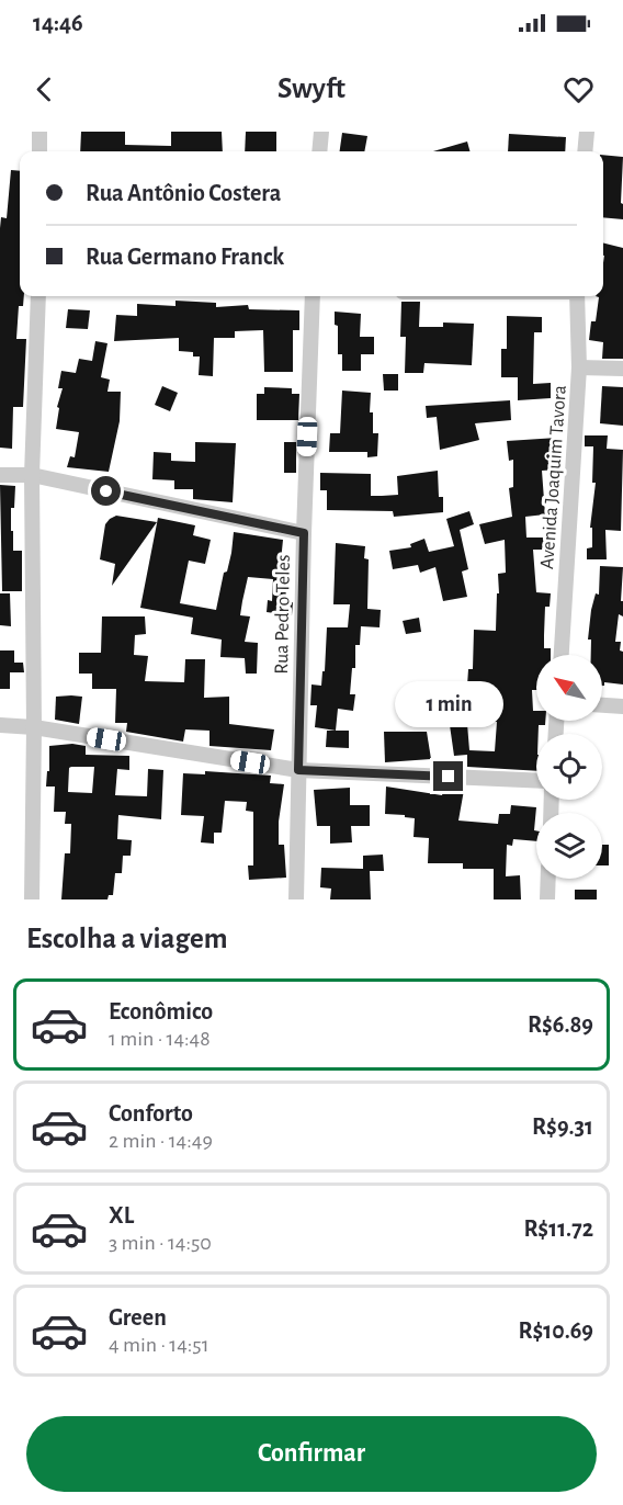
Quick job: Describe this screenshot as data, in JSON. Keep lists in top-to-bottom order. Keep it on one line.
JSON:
{"streets":{"street":["Avenida Joaquim Tavora","Rua Pedro Teles"]},"north":"top left","page":{"status":"14:46","header":"Swyft","banner":["Rua Antônio Costera","Rua Germano Franck"],"bubble":"1 min","heading":"Escolha a viagem","list":[{"name":"Econômico","note":"1 min · 14:48","value":"R$6.89"},{"name":"Conforto","note":"2 min · 14:49","value":"R$9.31"},{"name":"XL","note":"3 min · 14:50","value":"R$11.72"},{"name":"Green","note":"4 min · 14:51","value":"R$10.69"}],"buttons":"Confirmar"}}
